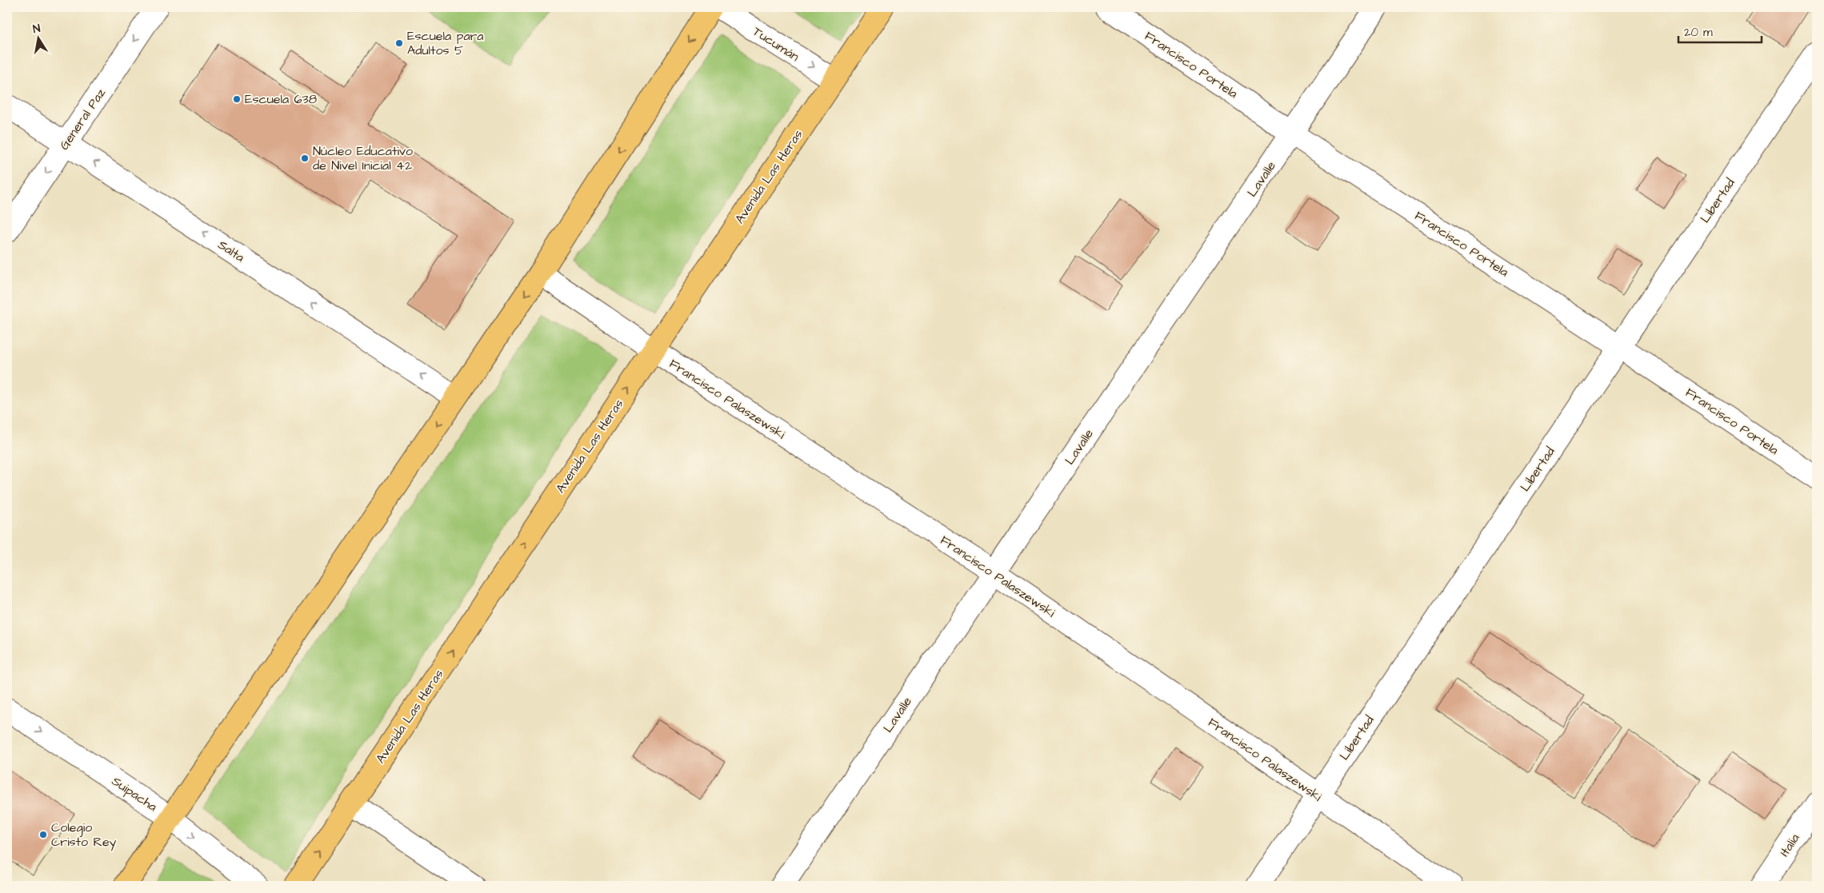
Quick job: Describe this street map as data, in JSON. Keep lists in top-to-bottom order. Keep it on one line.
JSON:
{"streets":{"main road":["Avenida Las Heras"],"street":["Tucumán","Francisco Portela","General Paz","Lavalle","Libertad","Salta","Francisco Palaszewski","Suipacha","Italia"]},"crossings":[["Tucumán","Avenida Las Heras"],["Francisco Portela","Lavalle"],["Francisco Portela","Libertad"],["General Paz","Salta"],["Avenida Las Heras","Francisco Palaszewski"],["Lavalle","Francisco Palaszewski"],["Libertad","Francisco Palaszewski"]],"one_way":["Tucumán","General Paz","Salta","Suipacha"],"places":["Escuela para Adultos 5","Escuela 638","Núcleo Educativo de Nivel Inicial 42","Colegio Cristo Rey"],"scale_bar":"20 m","north":"top"}
